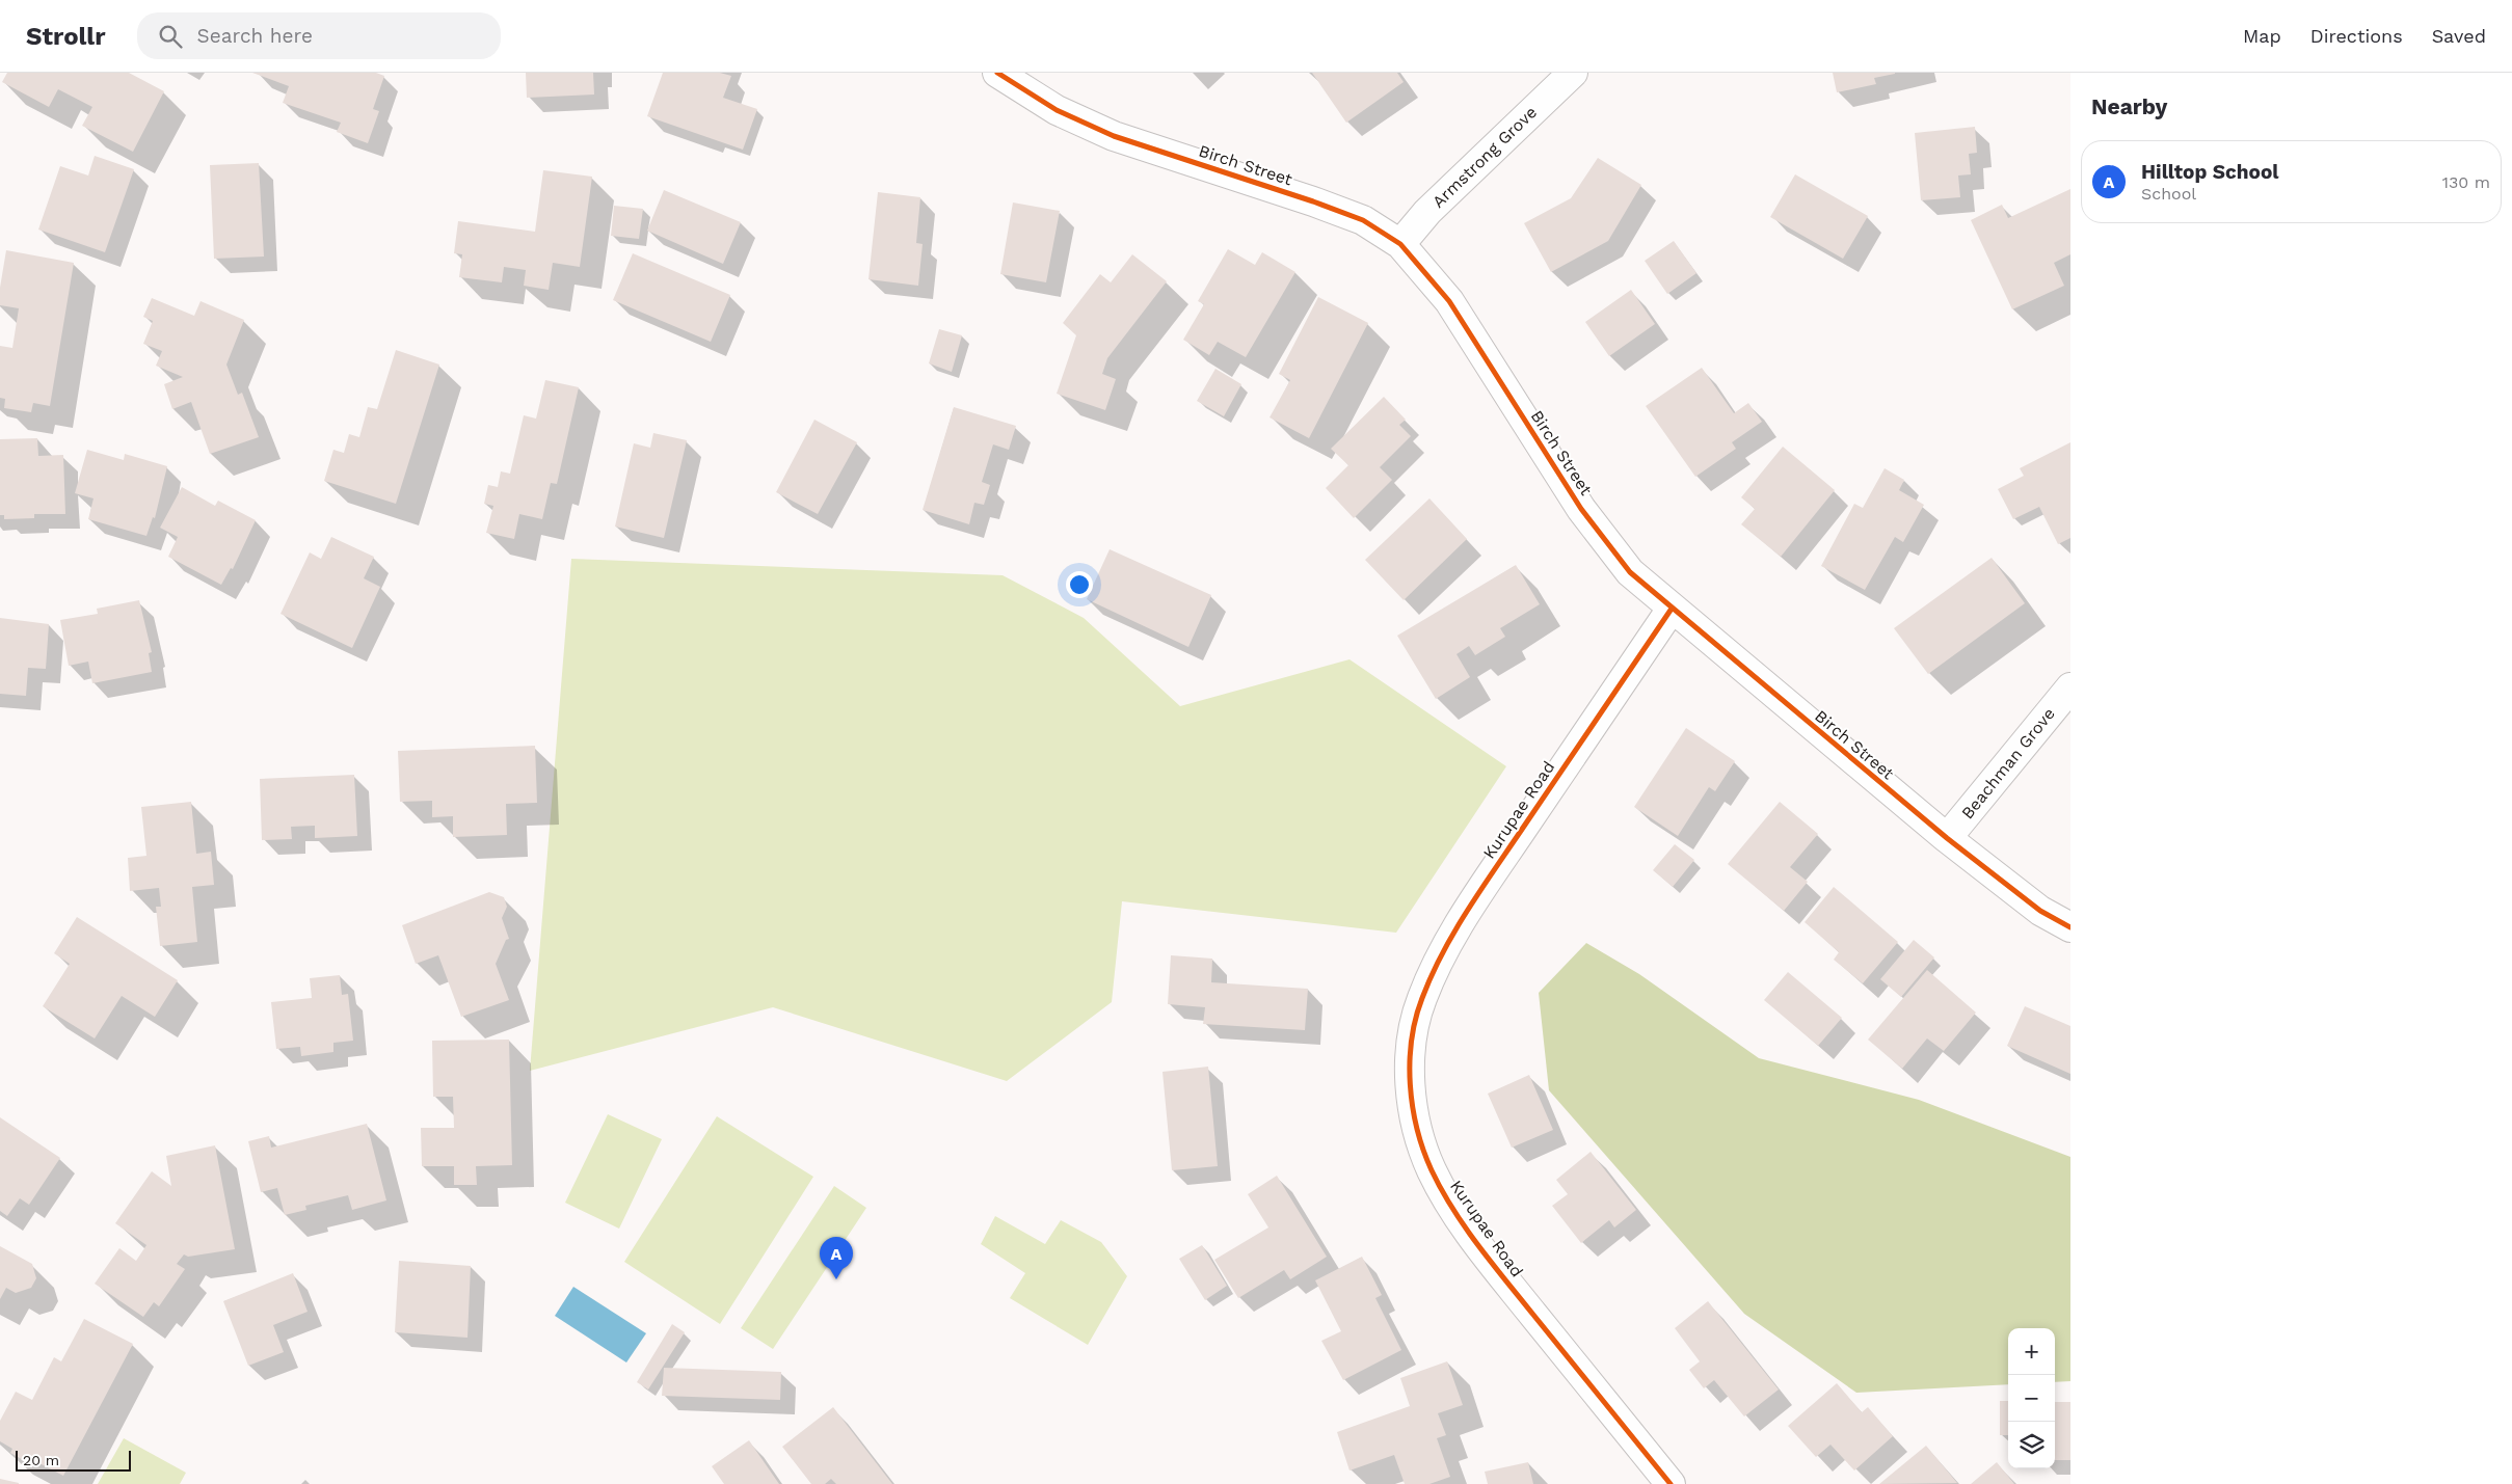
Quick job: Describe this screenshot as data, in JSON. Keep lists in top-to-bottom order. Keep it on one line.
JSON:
{"streets":{"street":["Armstrong Grove","Birch Street","Beachman Grove","Kurupae Road"]},"crossings":[["Armstrong Grove","Birch Street"],["Birch Street","Beachman Grove"],["Birch Street","Kurupae Road"]],"scale_bar":"20 m","page":{"header":"Strollr","search":"Search here","nav":["Map","Directions","Saved"],"heading":"Nearby","list":[{"mark":"A","name":"Hilltop School","note":"School","value":"130 m"}],"pins":"A","map_buttons":["+","−"],"scale":"20 m"}}
